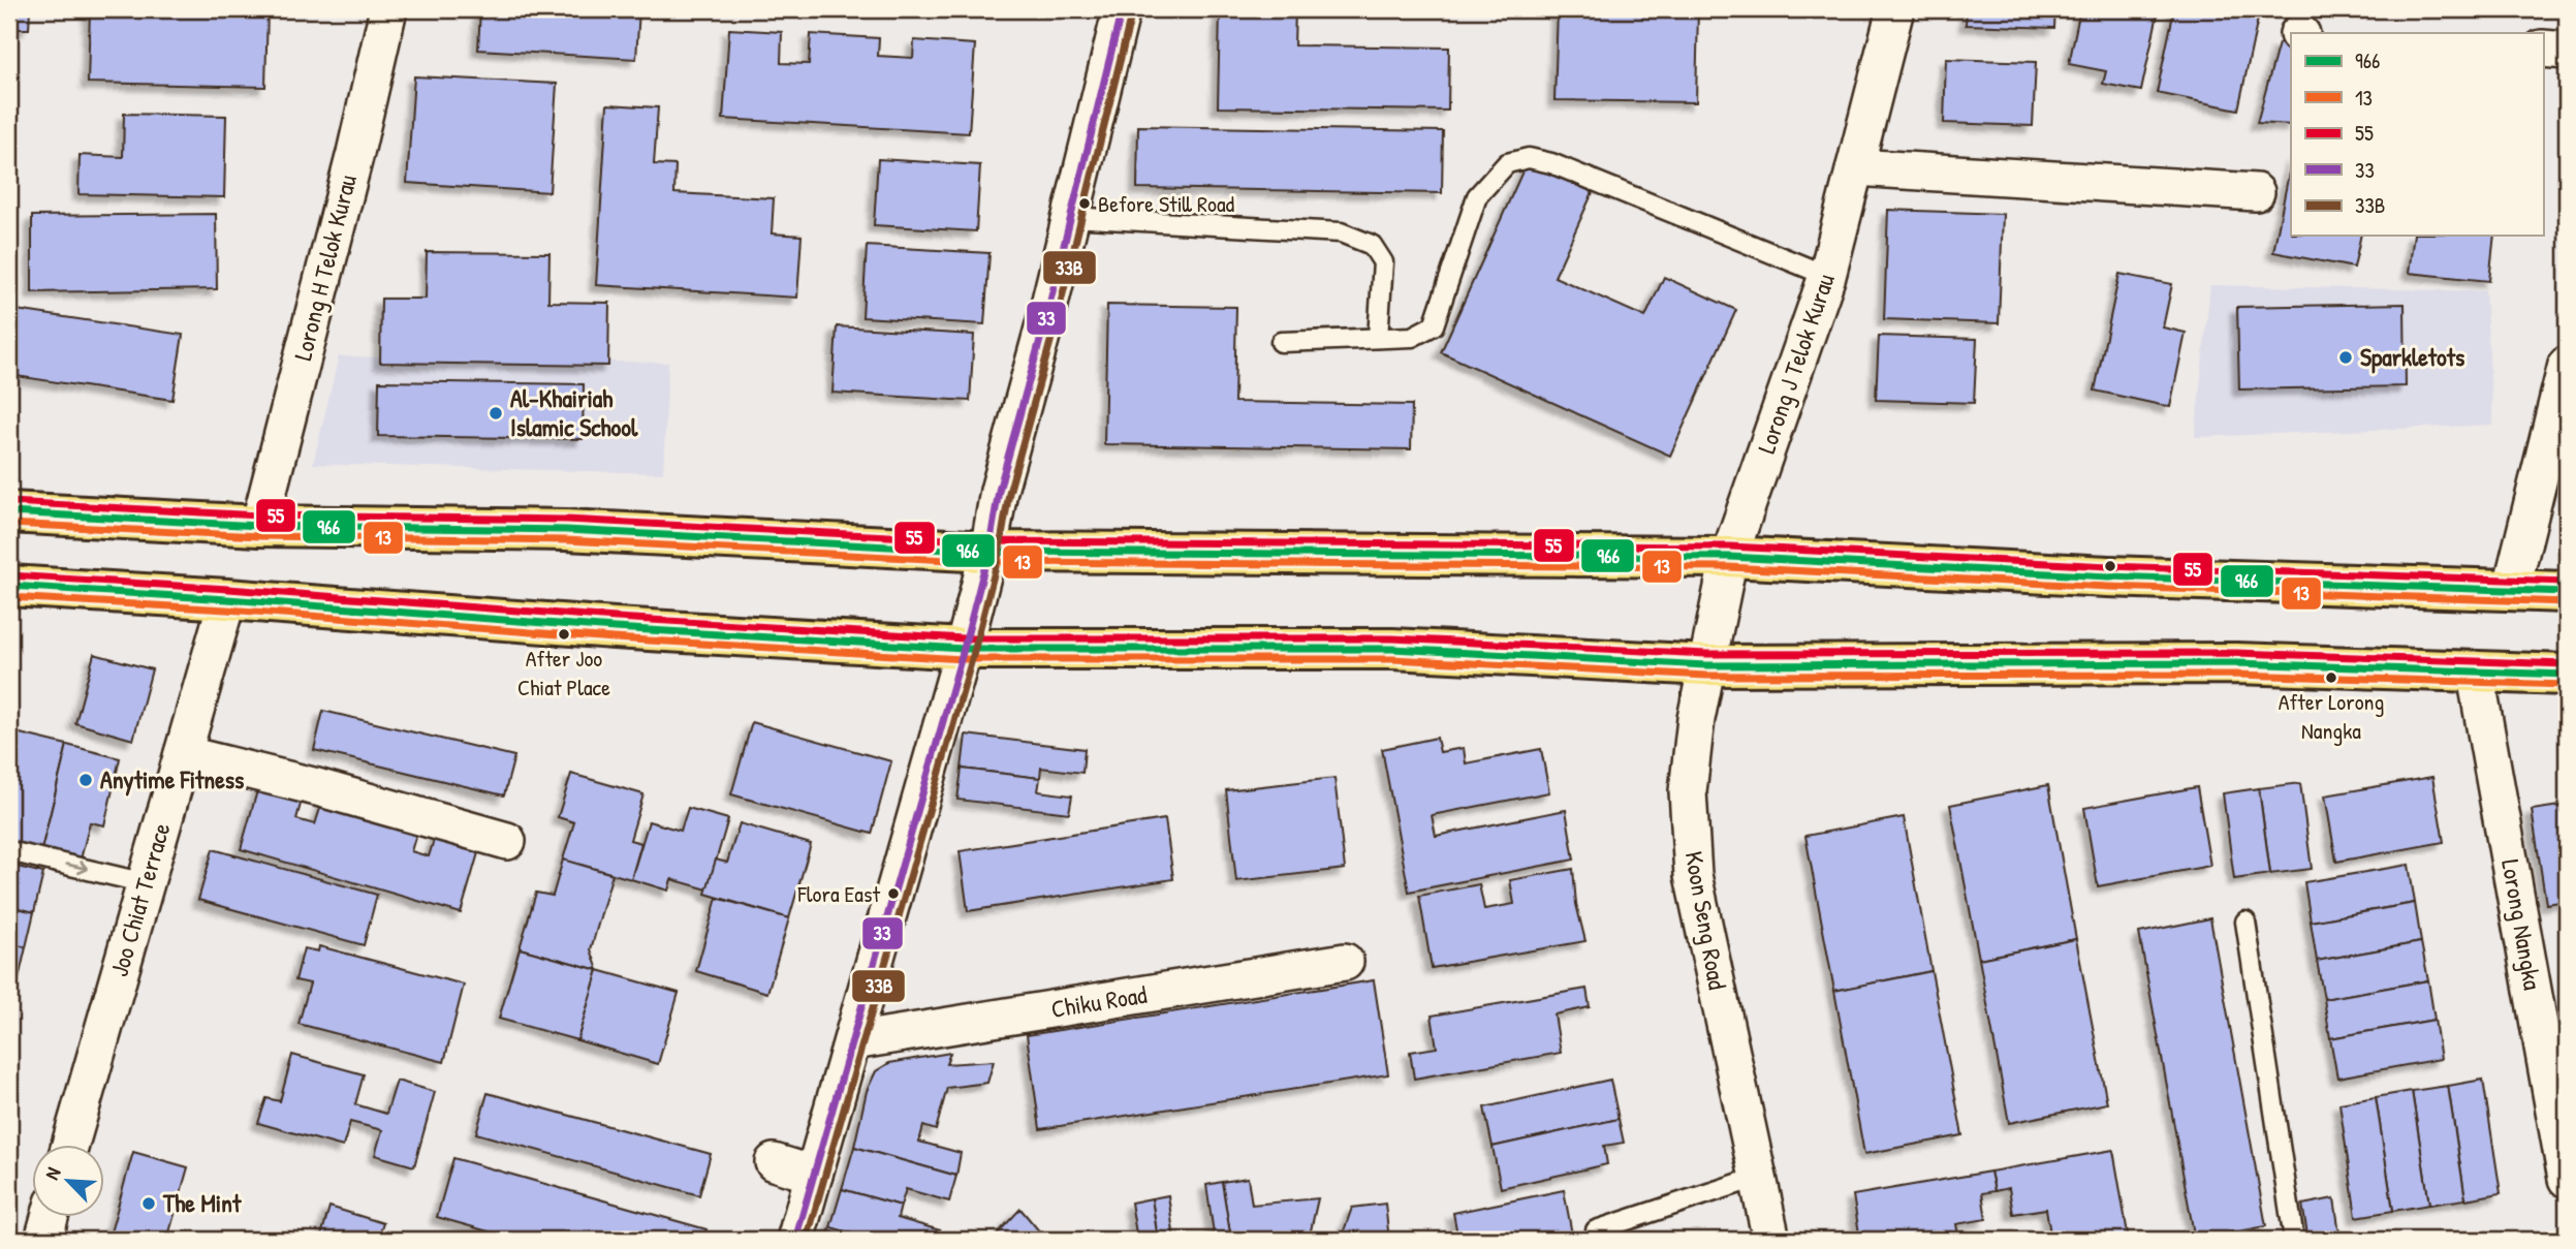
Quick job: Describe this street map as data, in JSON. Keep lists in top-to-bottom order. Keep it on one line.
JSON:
{"streets":{"street":["Lorong H Telok Kurau","Lorong J Telok Kurau","Joo Chiat Terrace","Koon Seng Road","Lorong Nangka","Chiku Road"]},"crossings":[["Lorong J Telok Kurau","Koon Seng Road"]],"places":["Before Still Road","Sparkletots","Al-Khairiah Islamic School","After Joo Chiat Place","After Lorong Nangka","Anytime Fitness","Flora East","The Mint"],"lines":["transit line 33","transit line 33B","transit line 55","transit line 966","transit line 13"],"legend":["966","13","55","33","33B"],"north":"top left"}
